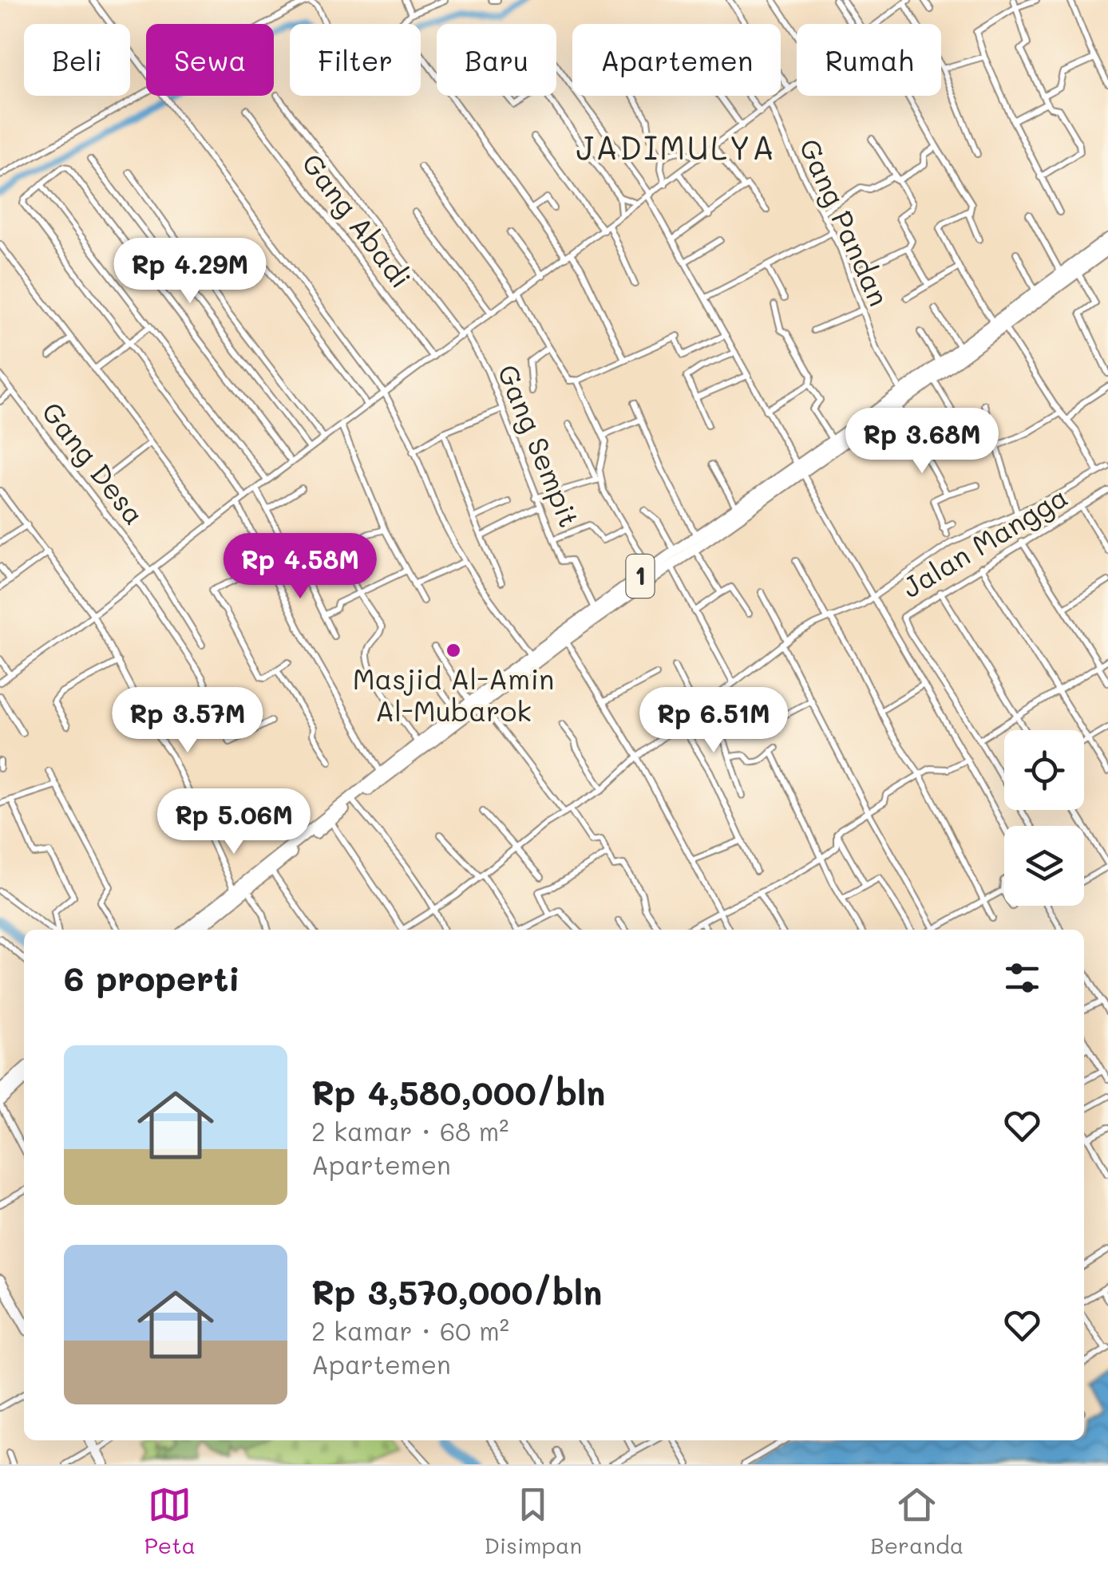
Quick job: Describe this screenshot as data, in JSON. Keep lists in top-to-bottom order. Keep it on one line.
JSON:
{"streets":{"highway":["1"],"street":["Gang Abadi","Gang Pandan","Gang Sempit","Gang Desa","Jalan Mangga"]},"crossings":[["Gang Pandan","1"],["Gang Sempit","1"]],"districts":["JADIMULYA"],"places":["Masjid Al-Amin Al-Mubarok"],"page":{"chip":["Beli","Sewa","Filter","Baru","Apartemen","Rumah"],"price":["Rp 4.29M","Rp 3.68M","Rp 4.58M","Rp 3.57M","Rp 6.51M","Rp 5.06M"],"heading":"6 properti","list":[{"name":"Rp 4,580,000/bln","note":"2 kamar · 68 m² · Apartemen"},{"name":"Rp 3,570,000/bln","note":"2 kamar · 60 m² · Apartemen"}],"tabs":["Peta","Disimpan","Beranda"]}}
